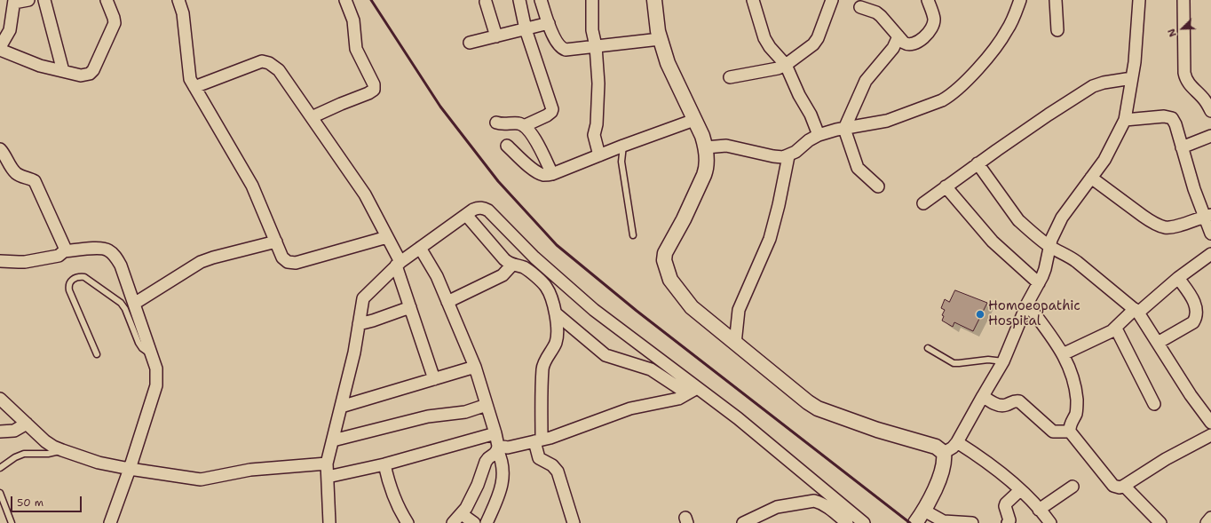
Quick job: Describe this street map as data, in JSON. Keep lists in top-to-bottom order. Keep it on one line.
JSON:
{"places":["Homoeopathic Hospital"],"scale_bar":"50 m","north":"bottom left"}
